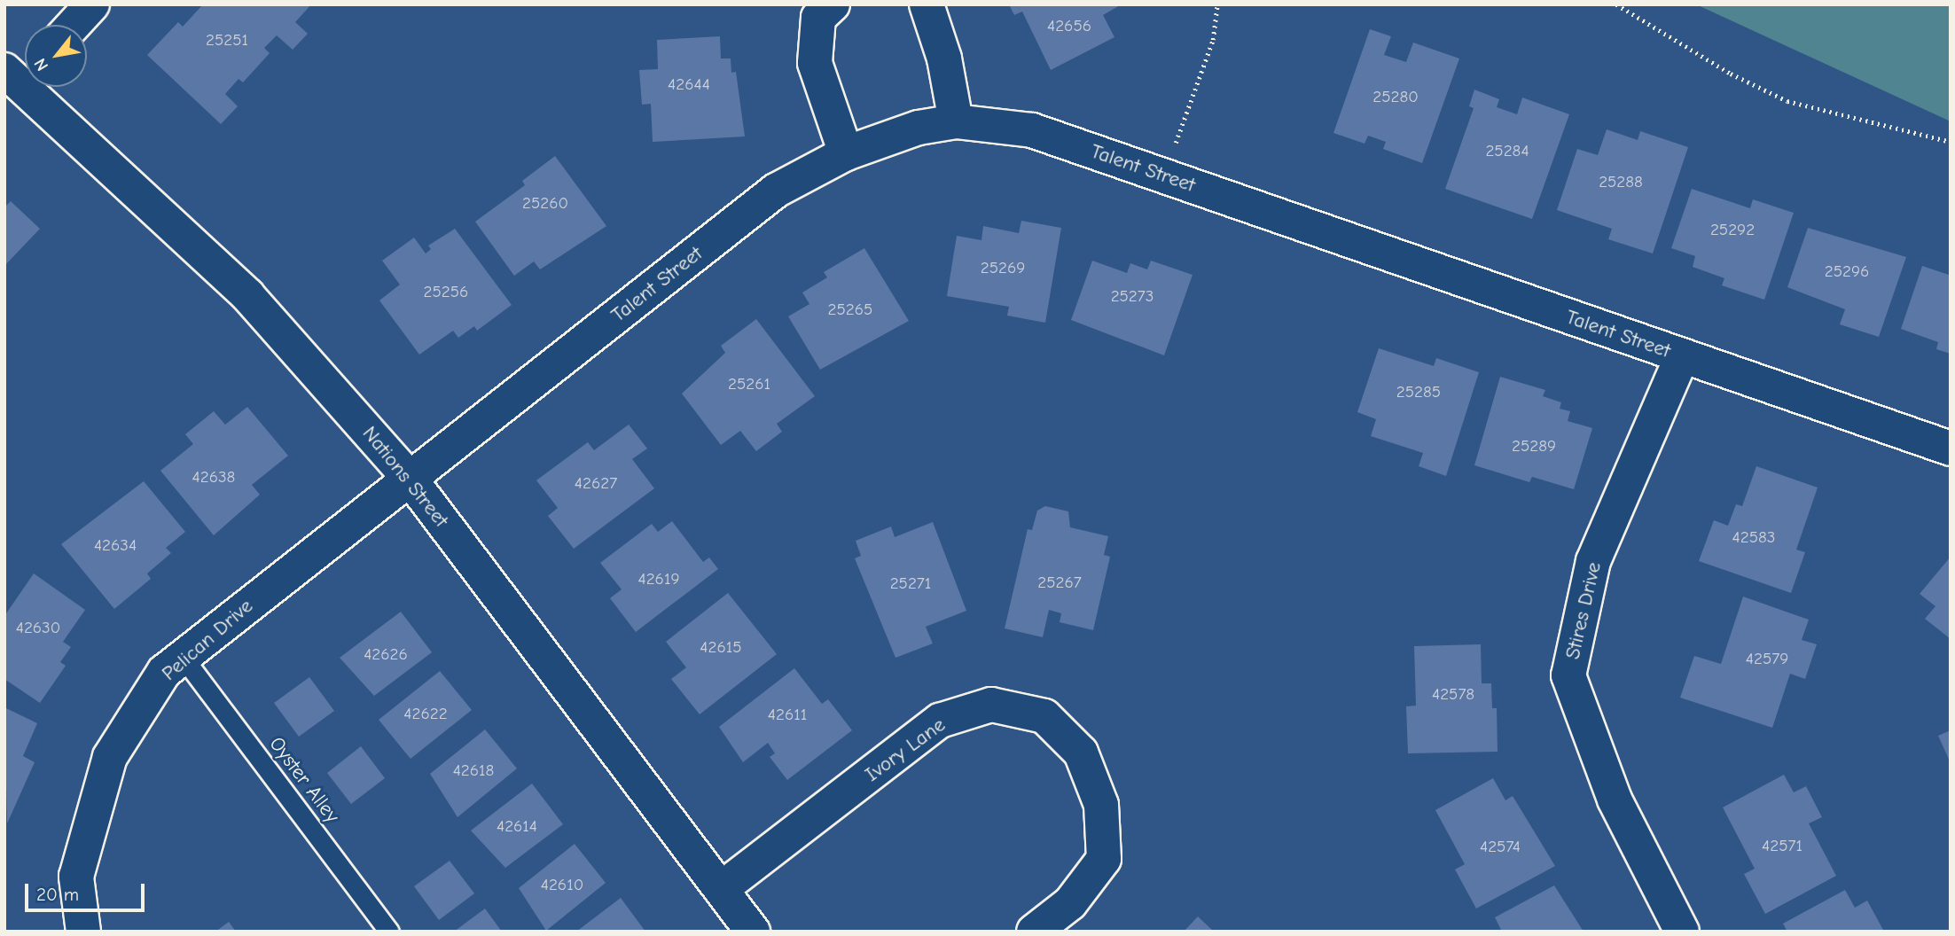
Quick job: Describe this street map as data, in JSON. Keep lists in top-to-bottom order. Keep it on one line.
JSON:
{"streets":{"street":["Talent Street","Nations Street","Stires Drive","Pelican Drive","Ivory Lane"],"lane":["Oyster Alley"]},"crossings":[["Talent Street","Nations Street"],["Talent Street","Stires Drive"],["Talent Street","Pelican Drive"],["Nations Street","Pelican Drive"],["Nations Street","Ivory Lane"],["Pelican Drive","Oyster Alley"]],"house_numbers":["42656","25251","42644","25280","25284","25288","25260","25292","25269","25296","25256","25273","25265","25261","25285","25289","42638","42627","42583","42634","42619","25267","25271","42630","42615","42626","42579","42578","42622","42611","42618","42614","42571","42574","42610"],"scale_bar":"20 m","north":"bottom left"}
